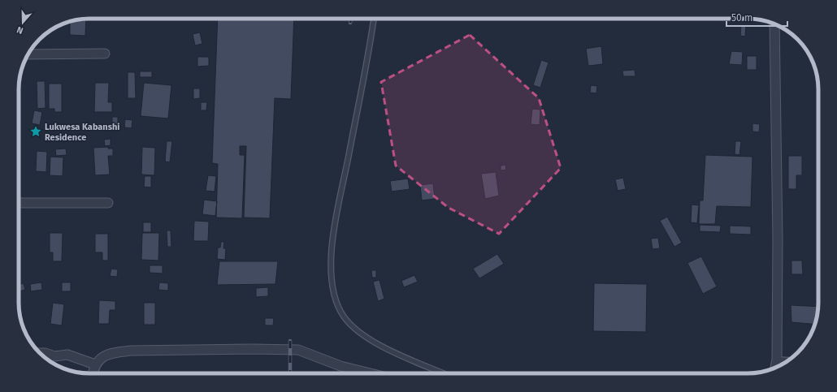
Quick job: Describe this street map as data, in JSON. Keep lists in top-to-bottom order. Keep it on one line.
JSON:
{"places":{"place":["Lukwesa Kabanshi Residence"]},"scale_bar":"50 m","north":"bottom"}
